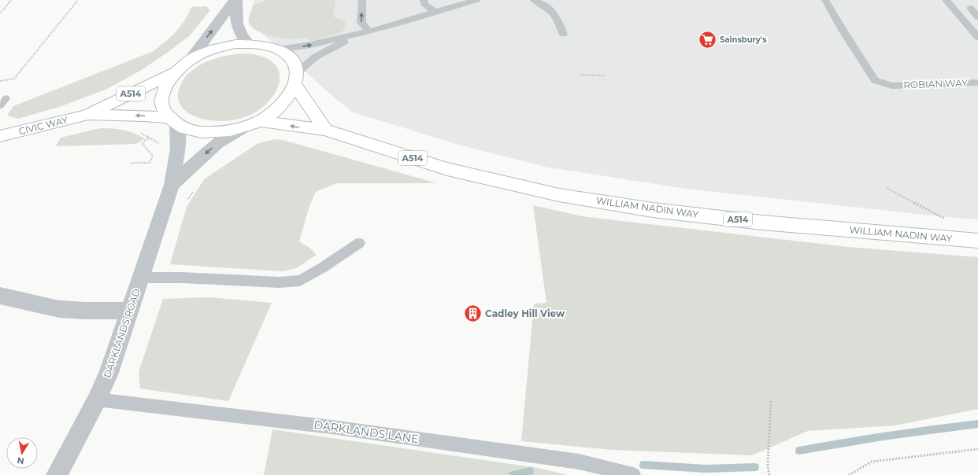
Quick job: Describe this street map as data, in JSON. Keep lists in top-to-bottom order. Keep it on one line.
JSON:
{"streets":{"main road":["A514","CIVIC WAY","WILLIAM NADIN WAY"],"street":["DARKLANDS ROAD"],"lane":["ROBIAN WAY","DARKLANDS LANE"]},"crossings":[["CIVIC WAY","WILLIAM NADIN WAY"],["CIVIC WAY","DARKLANDS ROAD"],["WILLIAM NADIN WAY","DARKLANDS ROAD"],["DARKLANDS ROAD","DARKLANDS LANE"]],"places":{"supermarket":["Sainsbury's"],"building":["Cadley Hill View"]},"north":"bottom"}
